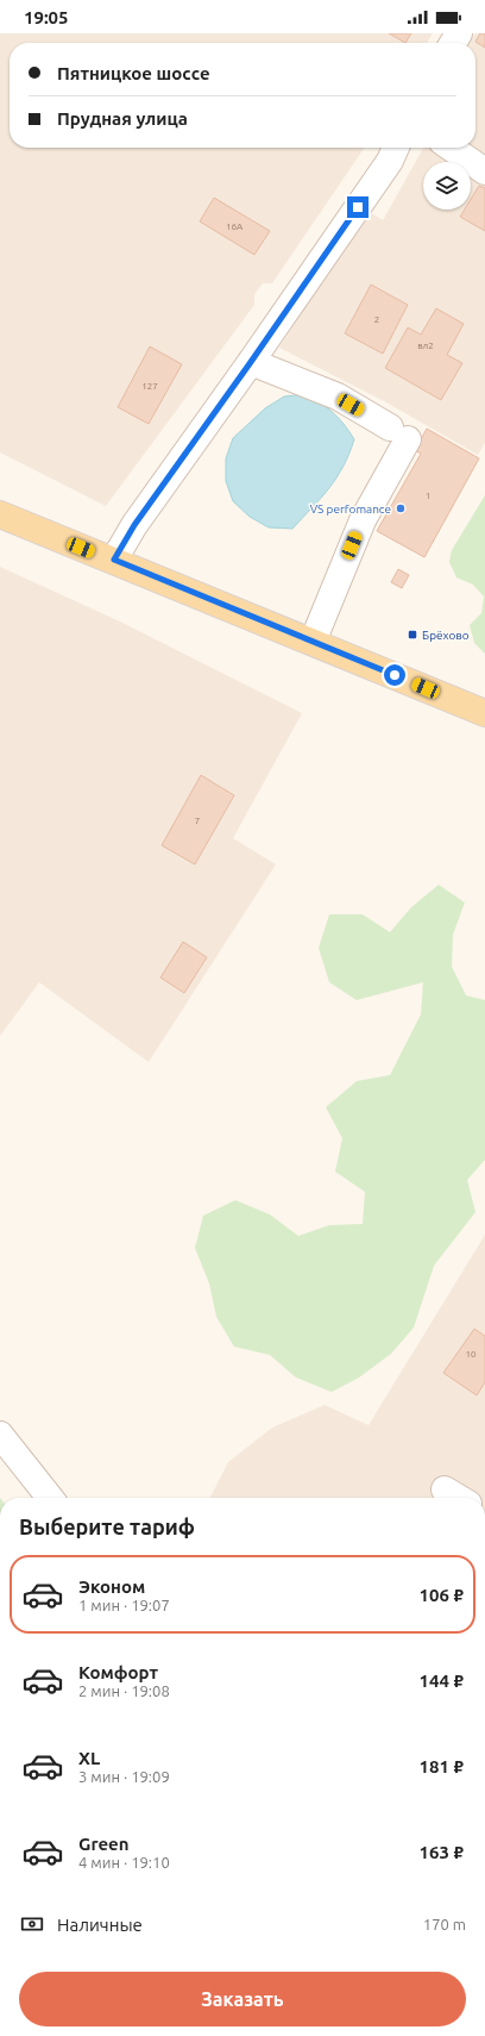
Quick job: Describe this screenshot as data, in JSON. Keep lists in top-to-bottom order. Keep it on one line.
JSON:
{"places":{"other":["VS perfomance"],"transit":["Брёхово"]},"house_numbers":["16А","2","вл2","127","1","7","10"],"page":{"status":"19:05","banner":["Пятницкое шоссе","Прудная улица"],"heading":"Выберите тариф","list":[{"name":"Эконом","note":"1 мин · 19:07","value":"106 ₽"},{"name":"Комфорт","note":"2 мин · 19:08","value":"144 ₽"},{"name":"XL","note":"3 мин · 19:09","value":"181 ₽"},{"name":"Green","note":"4 мин · 19:10","value":"163 ₽"}],"pay":["Наличные","170 m"],"buttons":"Заказать"}}
